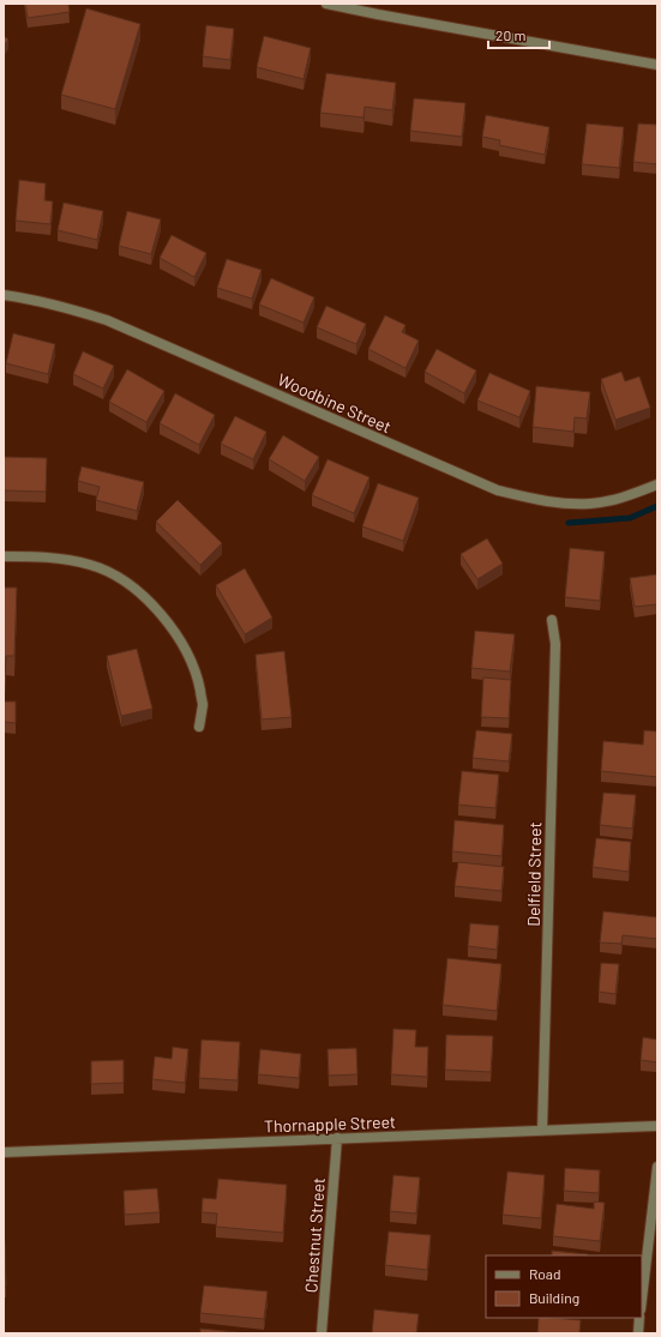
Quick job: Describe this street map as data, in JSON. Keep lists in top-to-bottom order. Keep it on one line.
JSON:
{"streets":{"street":["Woodbine Street","Delfield Street","Thornapple Street","Chestnut Street"]},"crossings":[["Delfield Street","Thornapple Street"],["Thornapple Street","Chestnut Street"]],"legend":["Road","Building"],"scale_bar":"20 m"}
